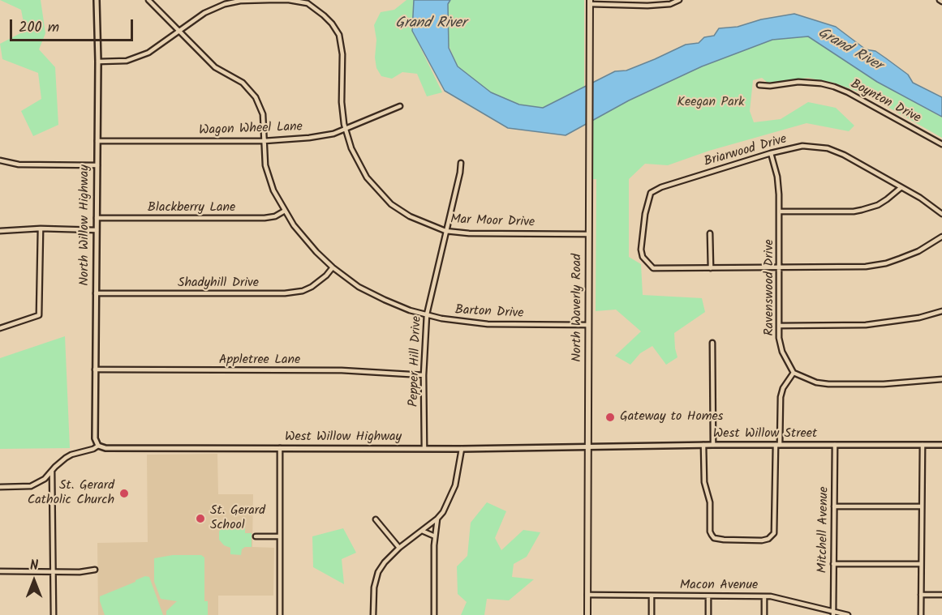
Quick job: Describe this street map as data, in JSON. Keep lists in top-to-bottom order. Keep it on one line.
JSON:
{"streets":{"main road":["North Waverly Road"],"street":["Boynton Drive","Wagon Wheel Lane","Briarwood Drive","Blackberry Lane","Mar Moor Drive","North Willow Highway","Shadyhill Drive","Ravenswood Drive","Barton Drive","Appletree Lane","Pepper Hill Drive","West Willow Street","West Willow Highway","Mitchell Avenue","Macon Avenue"]},"crossings":[["Wagon Wheel Lane","Mar Moor Drive"],["Wagon Wheel Lane","North Willow Highway"],["Wagon Wheel Lane","Barton Drive"],["Briarwood Drive","Ravenswood Drive"],["Blackberry Lane","North Willow Highway"],["Blackberry Lane","Barton Drive"],["Mar Moor Drive","North Willow Highway"],["Mar Moor Drive","North Waverly Road"],["Mar Moor Drive","Barton Drive"],["Mar Moor Drive","Pepper Hill Drive"],["North Willow Highway","Shadyhill Drive"],["North Willow Highway","Appletree Lane"],["North Willow Highway","West Willow Highway"],["Shadyhill Drive","Barton Drive"],["North Waverly Road","Barton Drive"],["North Waverly Road","West Willow Street"],["North Waverly Road","West Willow Highway"],["North Waverly Road","Macon Avenue"],["Barton Drive","Pepper Hill Drive"],["Appletree Lane","Pepper Hill Drive"],["Pepper Hill Drive","West Willow Highway"],["West Willow Street","West Willow Highway"],["West Willow Street","Mitchell Avenue"],["Mitchell Avenue","Macon Avenue"]],"water":["Grand River"],"parks":["Keegan Park"],"places":["Gateway to Homes","St. Gerard Catholic Church","St. Gerard School"],"scale_bar":"200 m","north":"top"}
